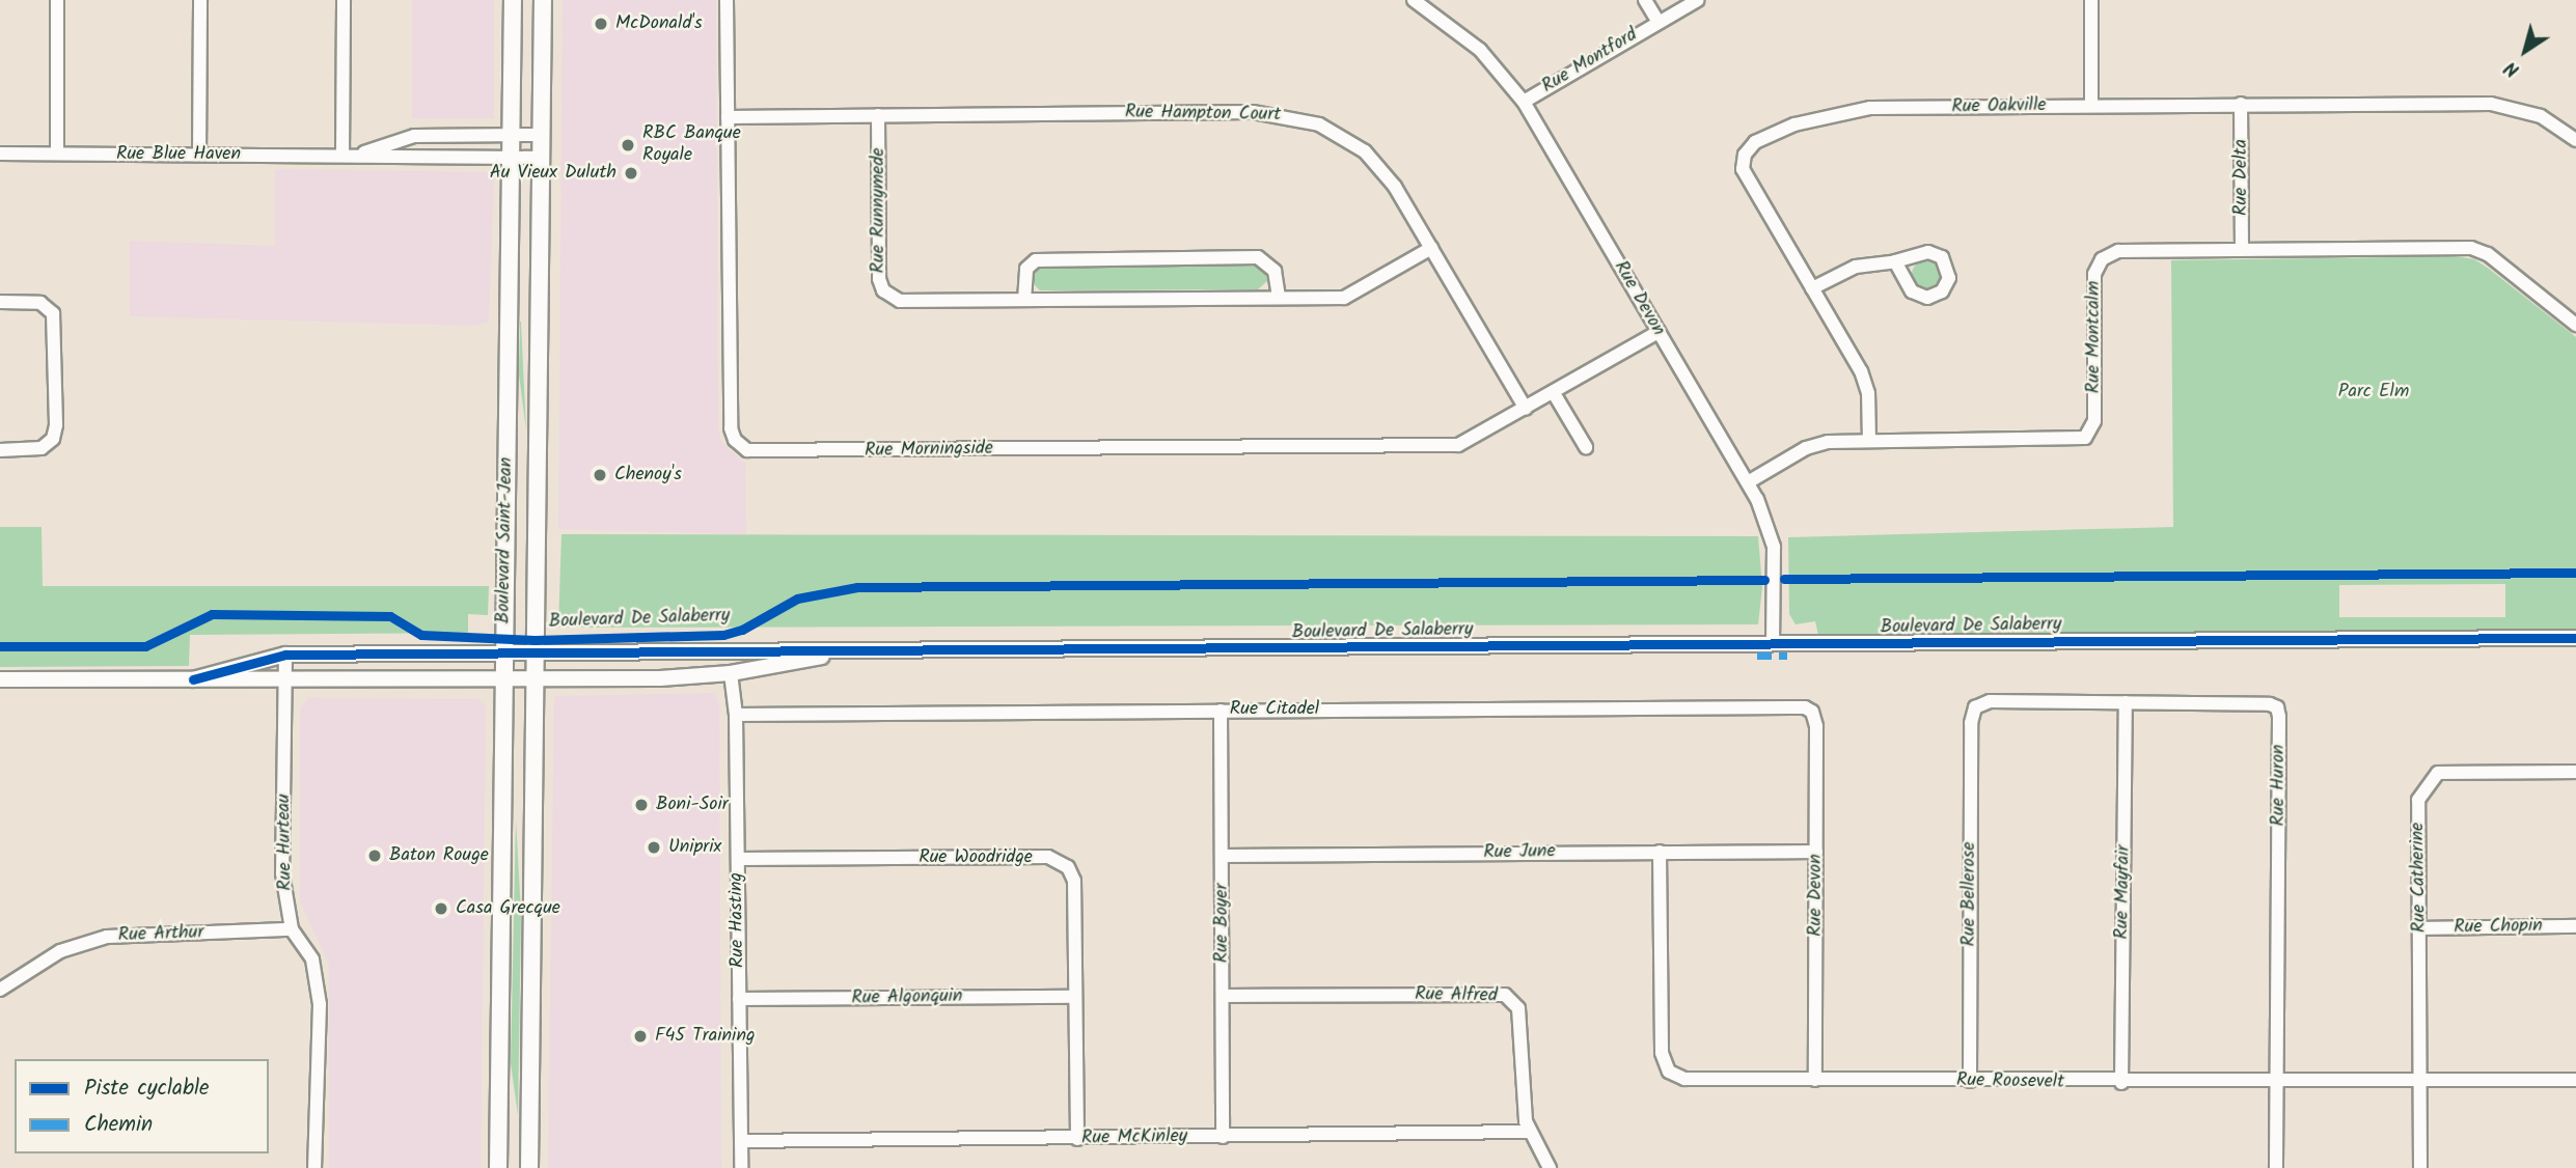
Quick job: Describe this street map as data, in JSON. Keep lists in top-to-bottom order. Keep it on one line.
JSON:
{"streets":{"main road":["Boulevard Saint-Jean"],"street":["Rue Montford","Rue Oakville","Rue Hampton Court","Rue Blue Haven","Rue Delta","Rue Runnymede","Rue Devon","Rue Montcalm","Rue Morningside","Boulevard De Salaberry","Rue Citadel","Rue Huron","Rue Hurteau","Rue June","Rue Woodridge","Rue Catherine","Rue Mayfair","Rue Bellerose","Rue Hasting","Rue Boyer","Rue Chopin","Rue Arthur","Rue Alfred","Rue Algonquin","Rue Roosevelt","Rue McKinley"]},"crossings":[["Rue Montford","Rue Devon"],["Rue Oakville","Rue Delta"],["Rue Oakville","Rue Montcalm"],["Rue Hampton Court","Rue Runnymede"],["Rue Hampton Court","Rue Morningside"],["Rue Blue Haven","Boulevard Saint-Jean"],["Rue Delta","Rue Montcalm"],["Rue Devon","Rue Montcalm"],["Rue Devon","Rue Morningside"],["Rue Devon","Boulevard De Salaberry"],["Rue Devon","Rue Citadel"],["Rue Devon","Rue June"],["Rue Devon","Rue Roosevelt"],["Boulevard Saint-Jean","Boulevard De Salaberry"],["Boulevard De Salaberry","Rue Hurteau"],["Boulevard De Salaberry","Rue Hasting"],["Rue Citadel","Rue Hasting"],["Rue Citadel","Rue Boyer"],["Rue Huron","Rue Mayfair"],["Rue Huron","Rue Bellerose"],["Rue Huron","Rue Roosevelt"],["Rue Hurteau","Rue Arthur"],["Rue June","Rue Boyer"],["Rue June","Rue Roosevelt"],["Rue Woodridge","Rue Hasting"],["Rue Woodridge","Rue Algonquin"],["Rue Woodridge","Rue McKinley"],["Rue Catherine","Rue Chopin"],["Rue Catherine","Rue Roosevelt"],["Rue Mayfair","Rue Roosevelt"],["Rue Bellerose","Rue Roosevelt"],["Rue Hasting","Rue Algonquin"],["Rue Hasting","Rue McKinley"],["Rue Boyer","Rue Alfred"],["Rue Boyer","Rue McKinley"],["Rue Alfred","Rue McKinley"]],"parks":["Parc Elm"],"places":["McDonald's","RBC Banque Royale","Au Vieux Duluth","Chenoy's","Boni-Soir","Uniprix","Baton Rouge","Casa Grecque","F45 Training"],"legend":["Piste cyclable","Chemin"],"north":"bottom left"}
